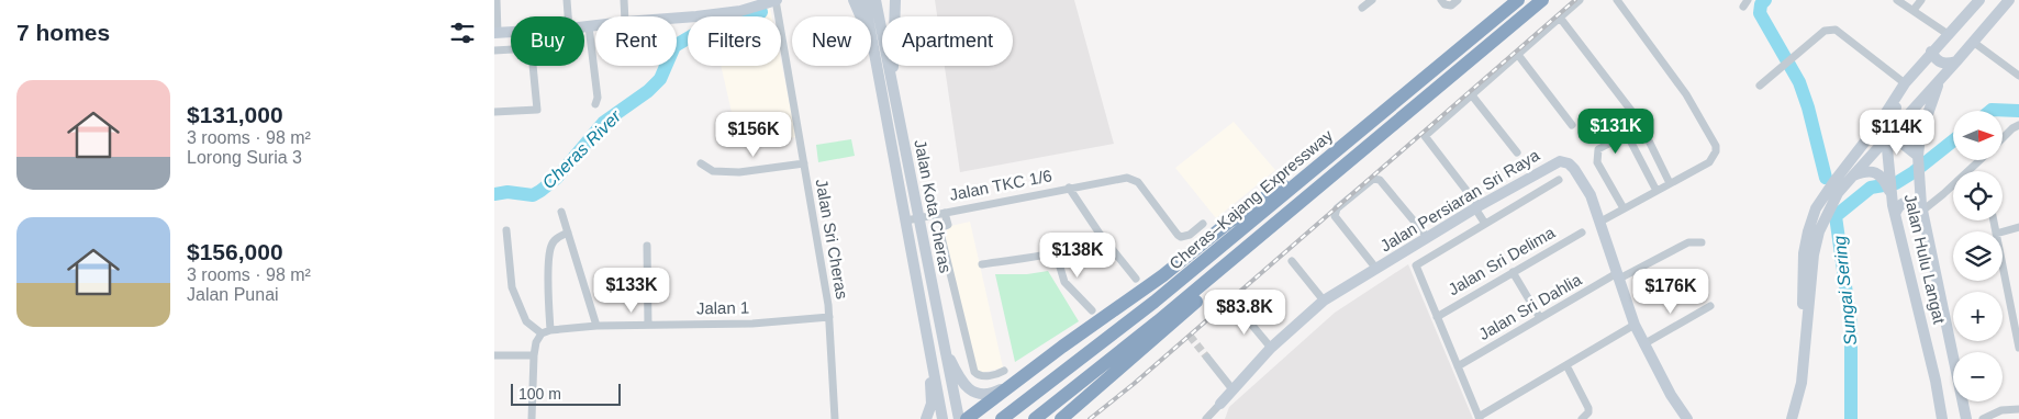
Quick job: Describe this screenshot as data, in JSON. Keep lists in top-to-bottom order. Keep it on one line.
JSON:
{"streets":{"highway":["Cheras–Kajang Expressway"],"main road":["Jalan Persiaran Sri Raya","Jalan Kota Cheras","Jalan Hulu Langat"],"street":["Jalan TKC 1/6","Jalan Sri Cheras","Jalan Sri Delima","Jalan Sri Dahlia","Jalan 1"]},"crossings":[["Jalan TKC 1/6","Jalan Kota Cheras"],["Jalan Persiaran Sri Raya","Jalan Sri Dahlia"],["Jalan Sri Cheras","Jalan 1"]],"water":["Cheras River","Sungai Sering"],"scale_bar":"100 m","north":"right","page":{"heading":"7 homes","chip":["Buy","Rent","Filters","New","Apartment"],"list":[{"name":"$131,000","note":"3 rooms · 98 m² · Lorong Suria 3"},{"name":"$156,000","note":"3 rooms · 98 m² · Jalan Punai"}],"price":["$131K","$114K","$156K","$138K","$133K","$176K","$83.8K"],"map_buttons":["+","−"],"scale":"100 m"}}
